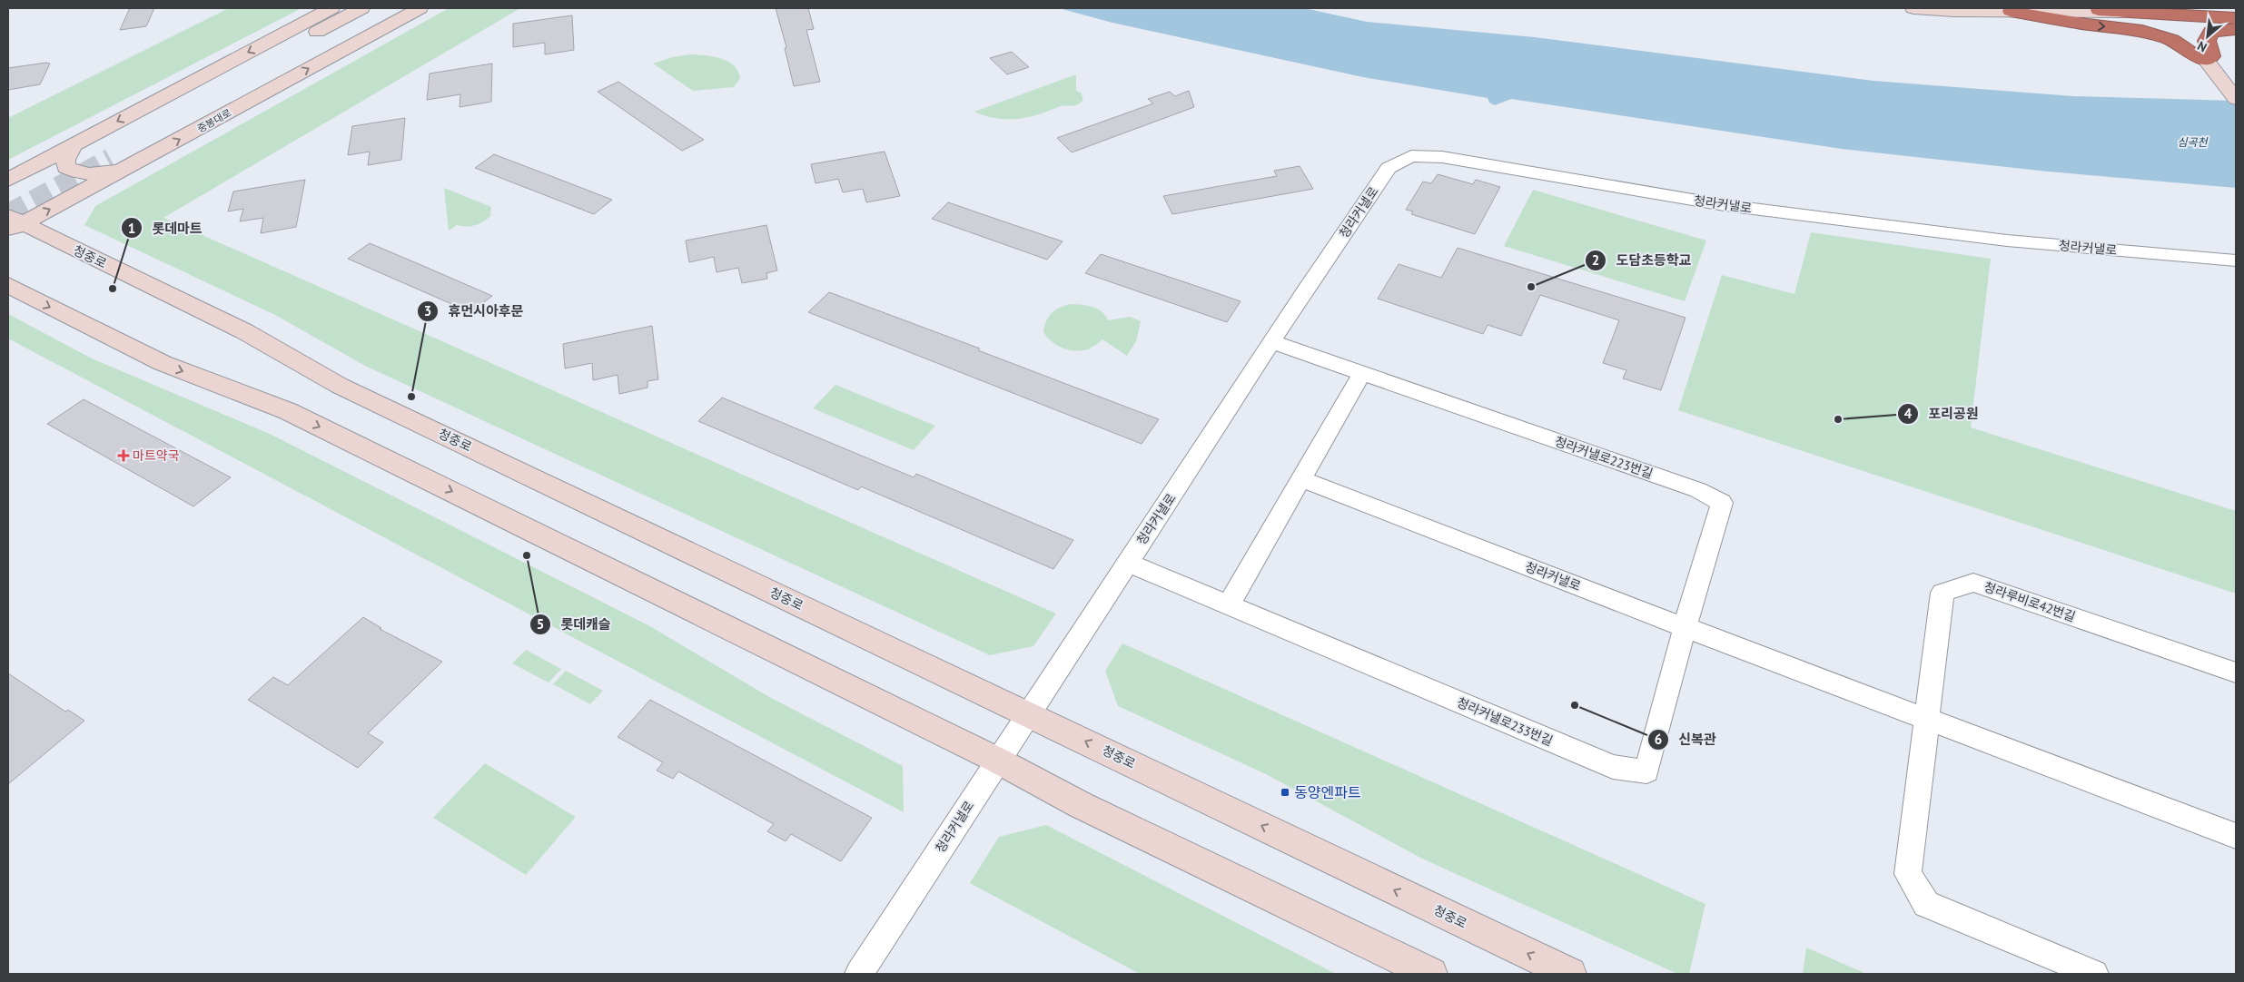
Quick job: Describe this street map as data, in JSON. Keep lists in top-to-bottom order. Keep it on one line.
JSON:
{"streets":{"street":["중봉대로","청라커낼로","청중로","청라커낼로223번길","청라루비로42번길","청라커낼로233번길"]},"crossings":[["중봉대로","청중로"],["청라커낼로","청중로"],["청라커낼로","청라커낼로223번길"],["청라커낼로","청라루비로42번길"],["청라커낼로","청라커낼로233번길"],["청라커낼로223번길","청라커낼로233번길"]],"water":["심곡천"],"places":{"other":["도담초등학교","롯데마트","휴먼시아후문","포리공원","롯데캐슬","신복관"],"health":["마트약국"],"transit":["동양엔파트"]},"north":"bottom left"}
